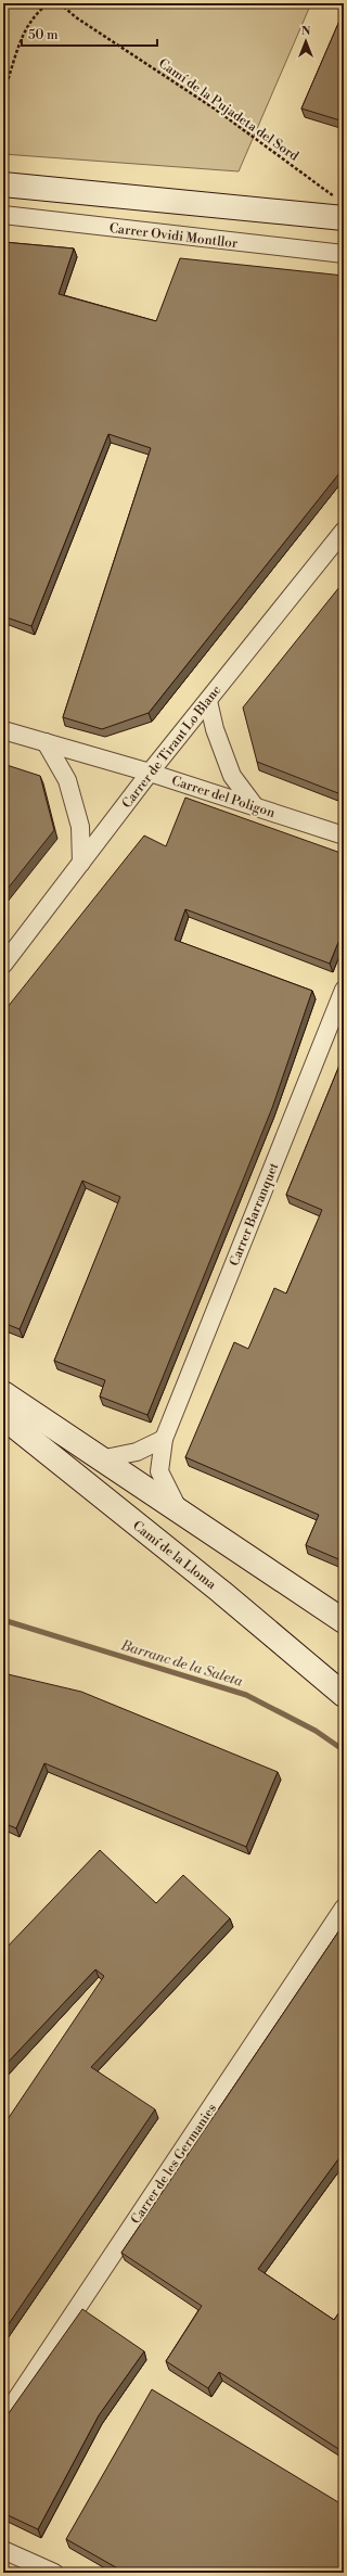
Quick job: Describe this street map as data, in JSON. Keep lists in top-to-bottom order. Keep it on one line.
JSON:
{"streets":{"street":["Carrer Ovidi Montllor","Carrer de Tirant Lo Blanc","Carrer del Poligon","Carrer Barranquet","Camí de la Lloma","Carrer de les Germanies"],"path":["Camí de la Pujadeta del Sord"]},"crossings":[["Carrer de Tirant Lo Blanc","Carrer del Poligon"]],"water":["Barranc de la Saleta"],"scale_bar":"50 m","north":"top"}
